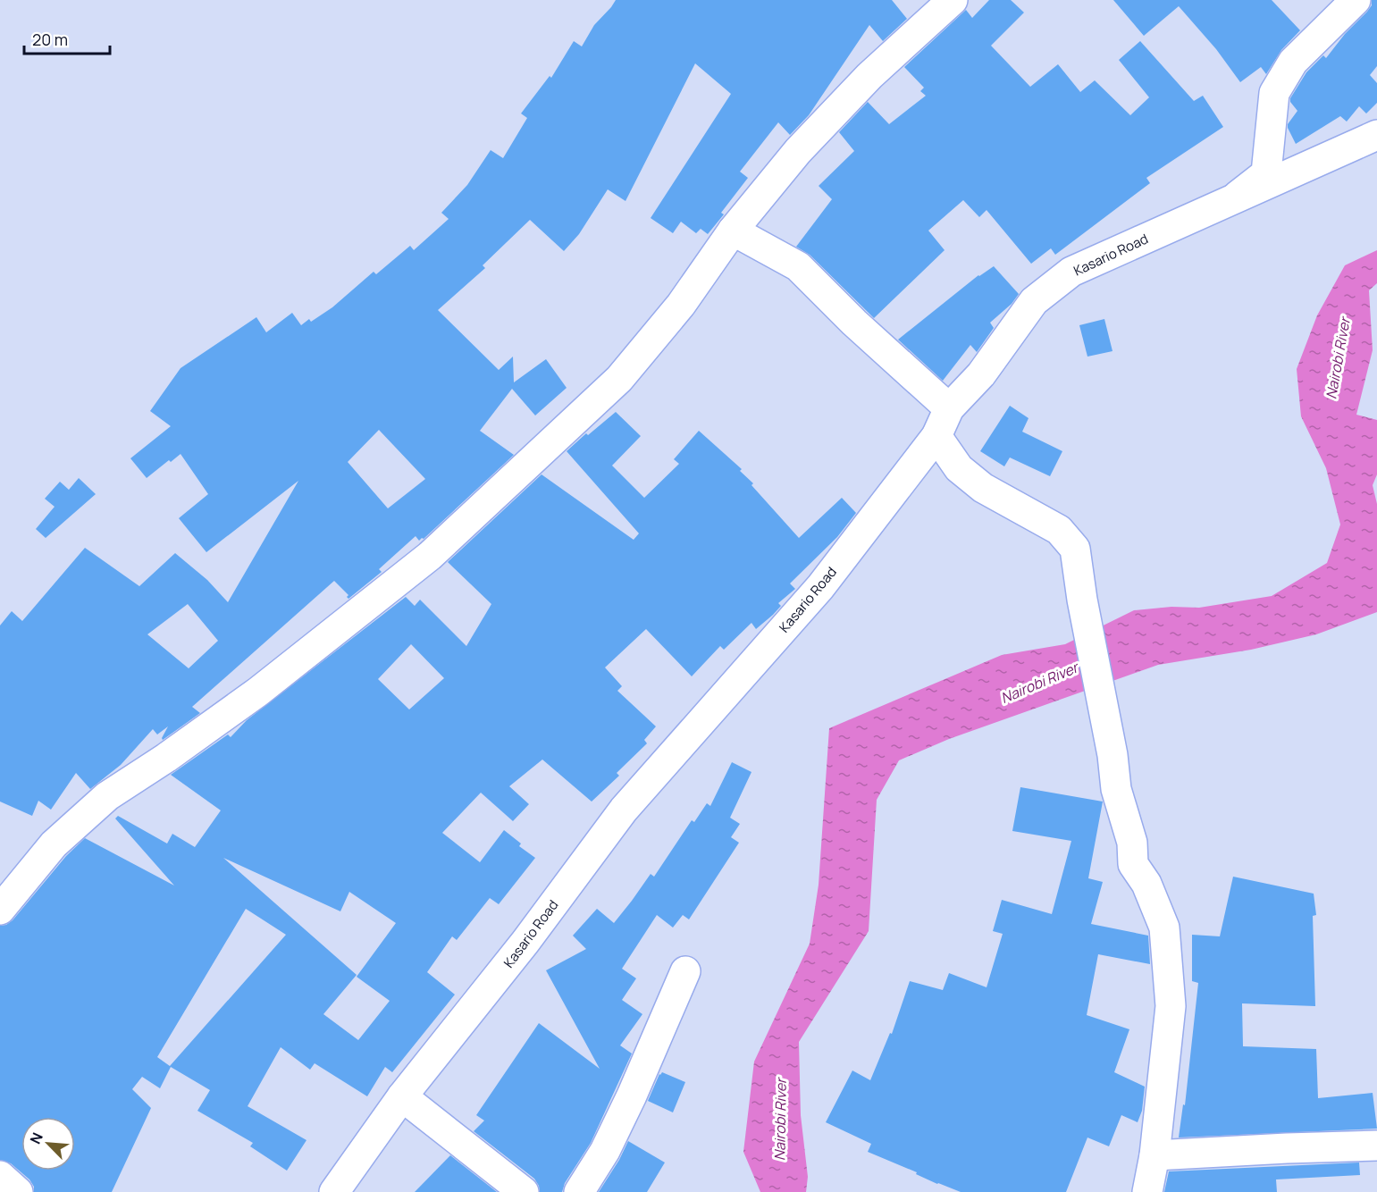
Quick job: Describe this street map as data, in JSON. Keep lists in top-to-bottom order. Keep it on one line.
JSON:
{"streets":{"street":["Kasario Road"]},"water":["Nairobi River"],"scale_bar":"20 m","north":"top left"}
